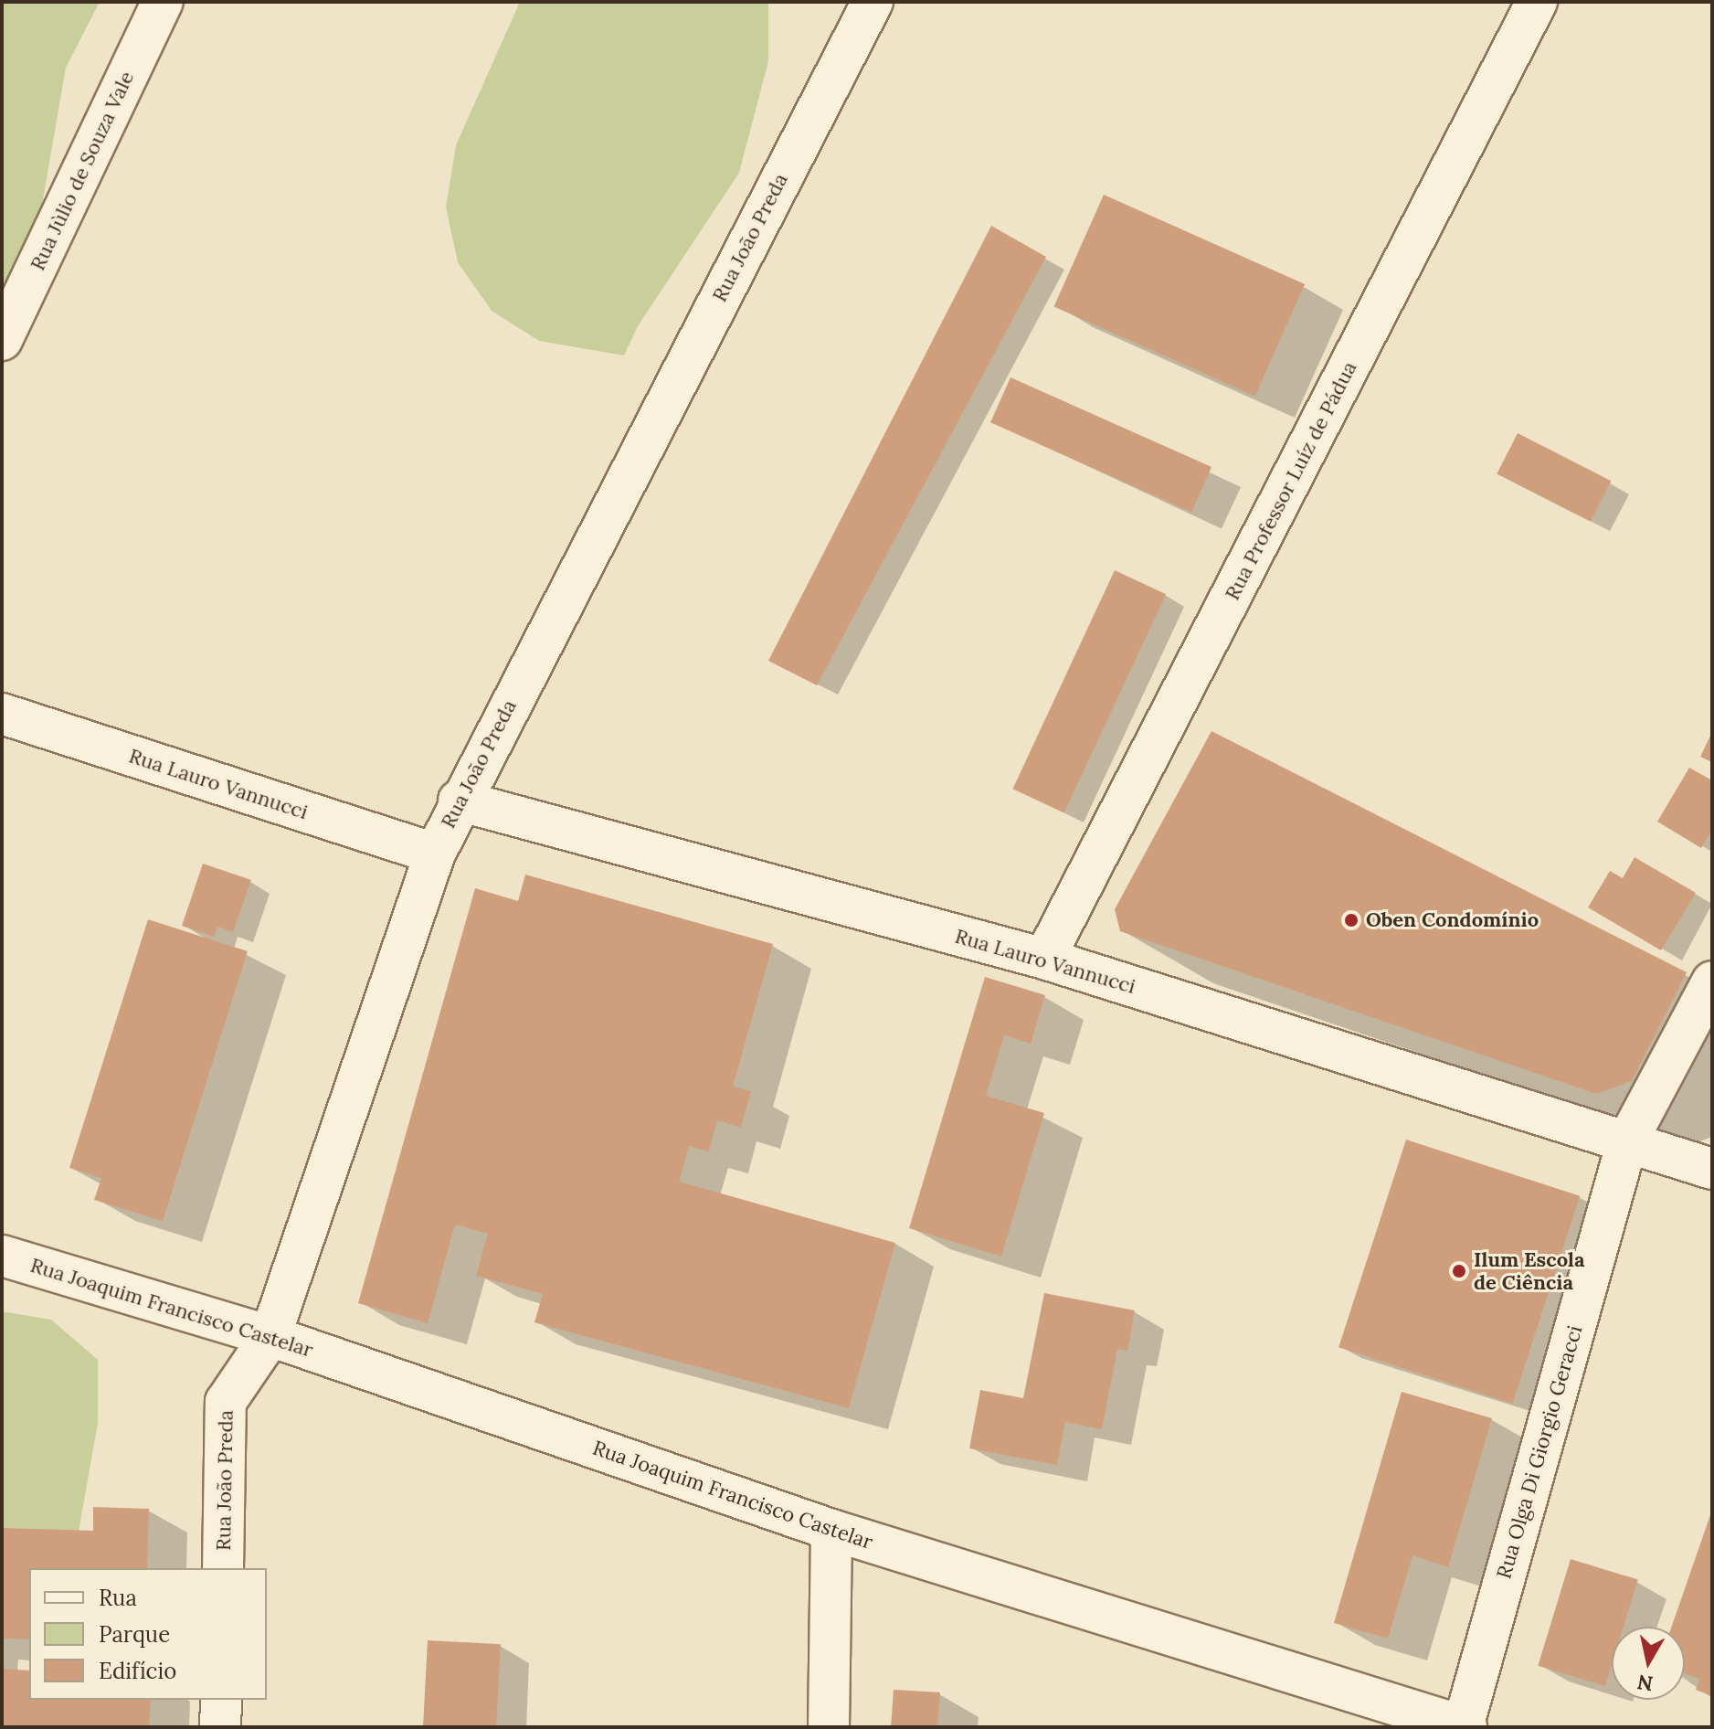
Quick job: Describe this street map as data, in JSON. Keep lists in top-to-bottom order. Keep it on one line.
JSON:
{"streets":{"street":["Rua Jùlio de Souza Vale","Rua João Preda","Rua Professor Luíz de Pádua","Rua Lauro Vannucci","Rua Joaquim Francisco Castelar","Rua Olga Di Giorgio Geracci"]},"crossings":[["Rua João Preda","Rua Lauro Vannucci"],["Rua João Preda","Rua Joaquim Francisco Castelar"],["Rua Professor Luíz de Pádua","Rua Lauro Vannucci"],["Rua Lauro Vannucci","Rua Olga Di Giorgio Geracci"],["Rua Joaquim Francisco Castelar","Rua Olga Di Giorgio Geracci"]],"places":["Oben Condomínio","Ilum Escola de Ciência"],"legend":["Rua","Parque","Edifício"],"north":"bottom"}
